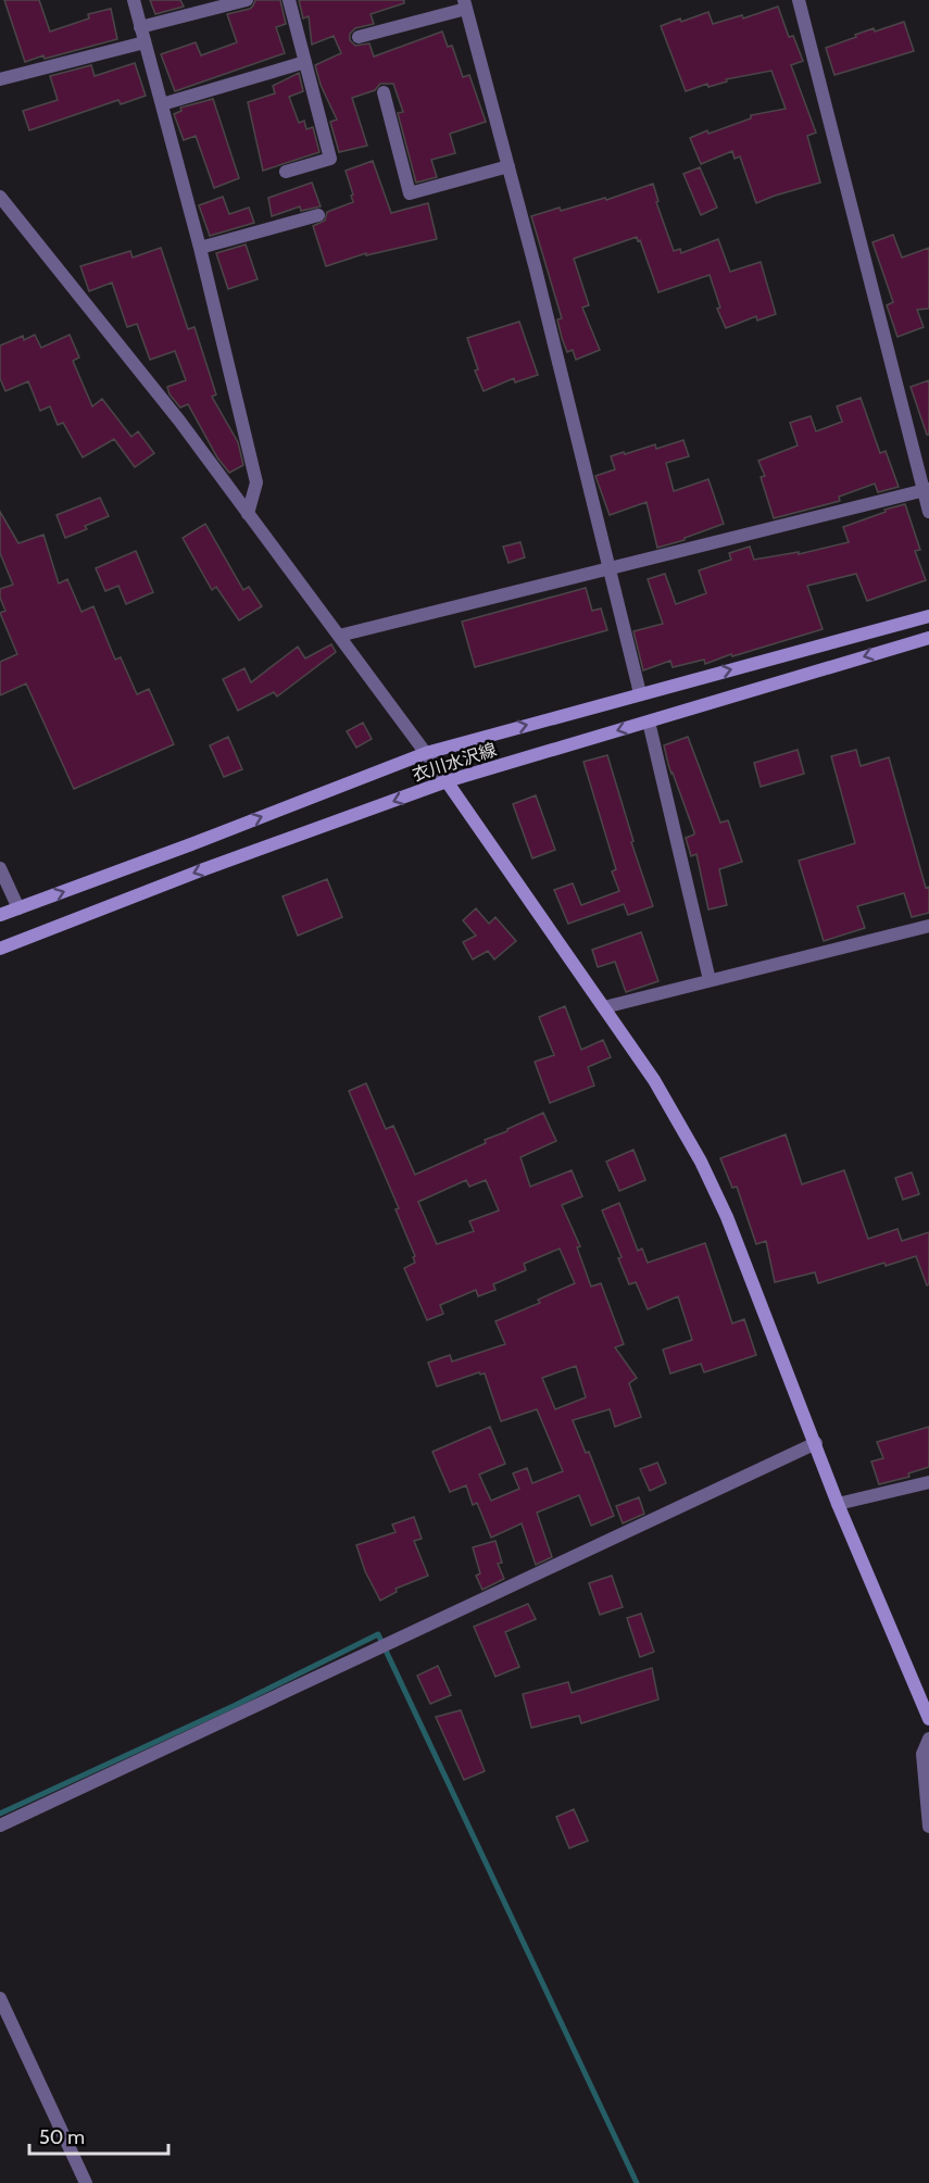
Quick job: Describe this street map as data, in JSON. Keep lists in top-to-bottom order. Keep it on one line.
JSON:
{"streets":{"main road":["衣川水沢線"]},"scale_bar":"50 m"}
